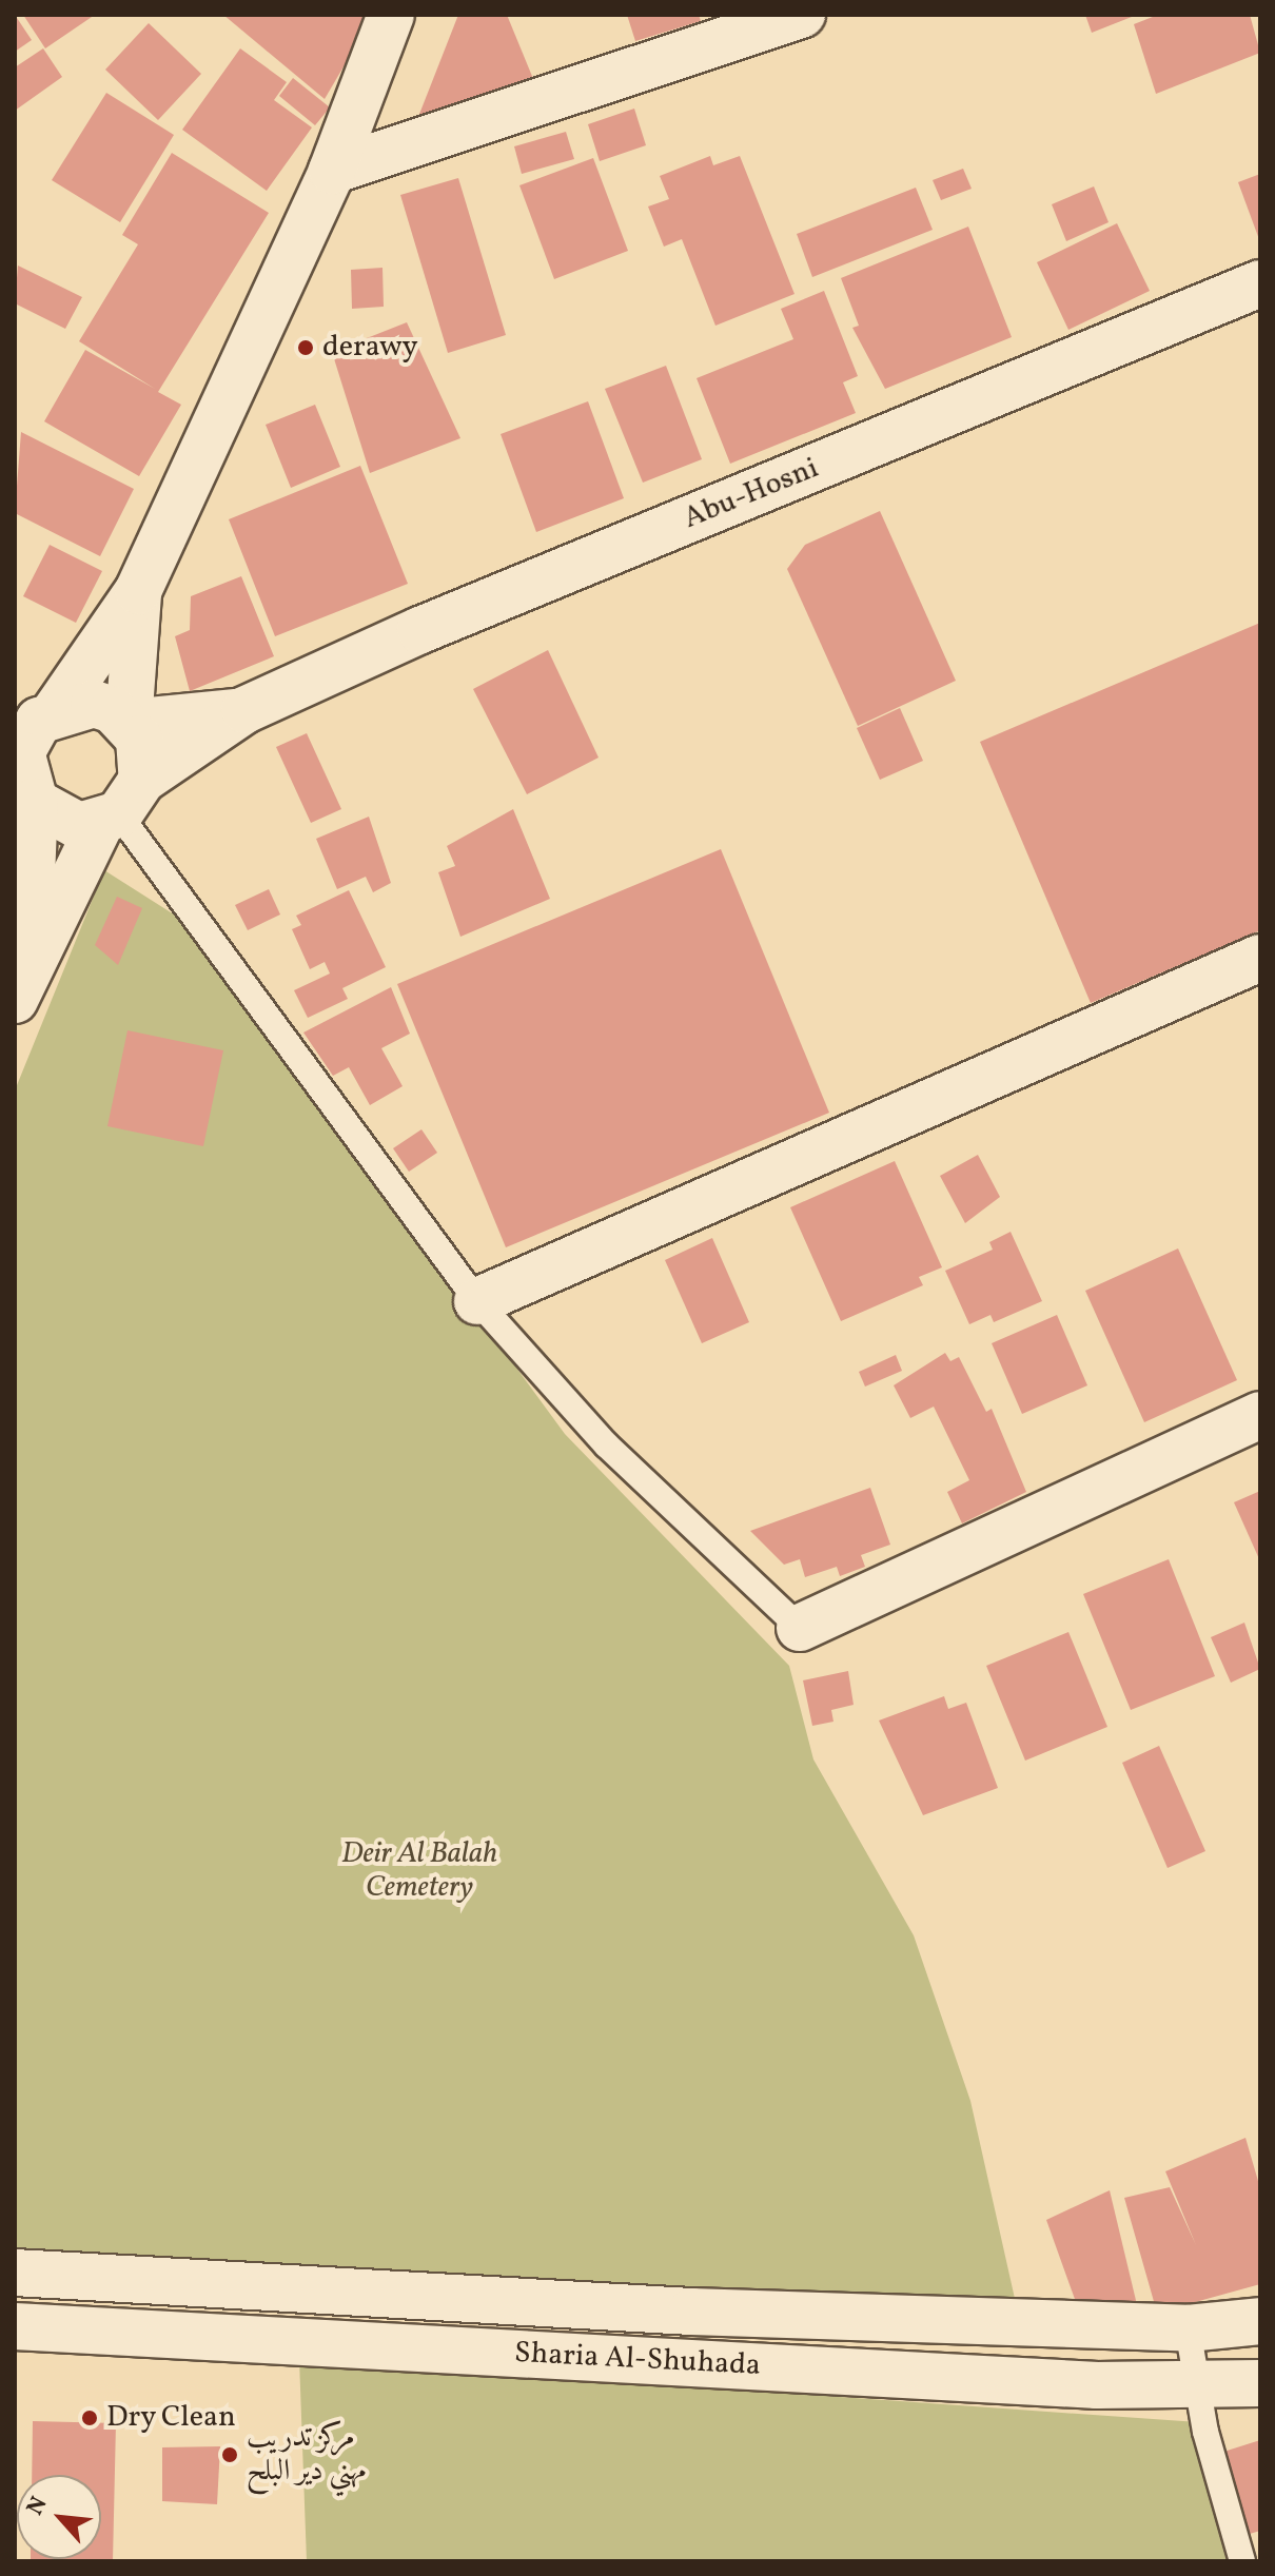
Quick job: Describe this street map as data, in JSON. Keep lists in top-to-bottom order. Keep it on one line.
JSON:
{"streets":{"street":["Abu-Hosni","Sharia Al-Shuhada"]},"parks":["Deir Al Balah Cemetery"],"places":["derawy","Dry Clean","مركز تدريب مهني دير البلح"],"north":"top left"}
